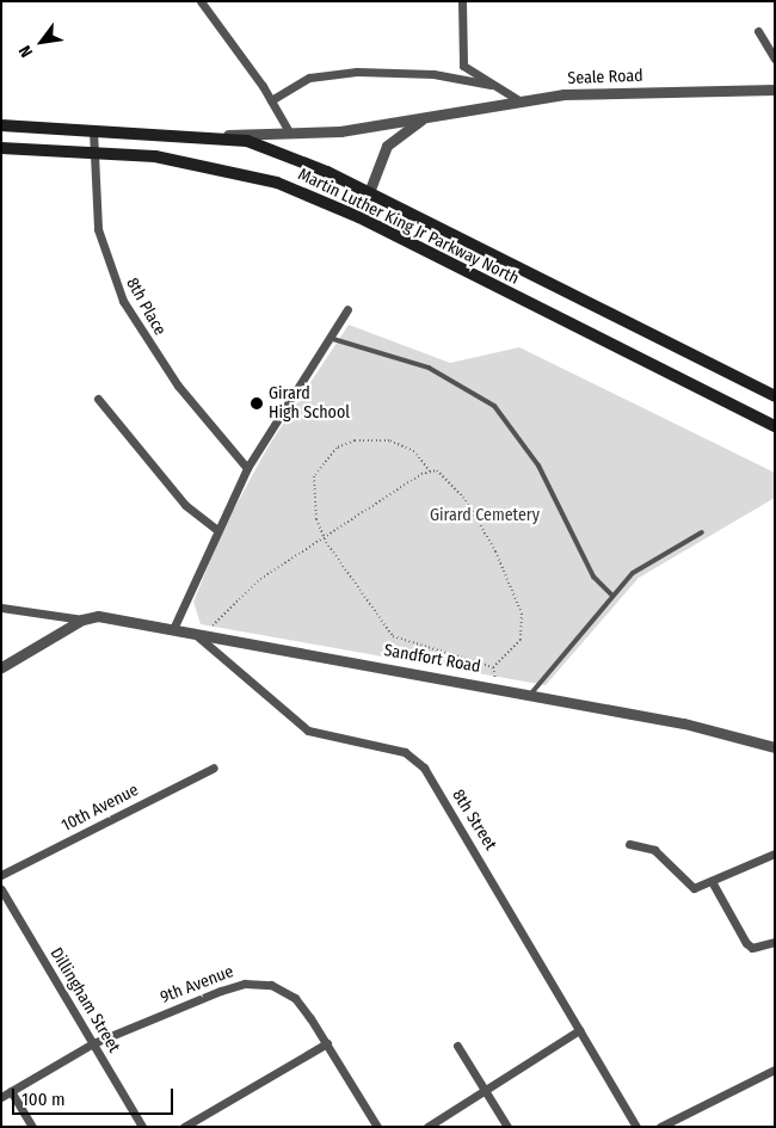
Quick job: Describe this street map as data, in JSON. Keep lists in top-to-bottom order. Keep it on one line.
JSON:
{"streets":{"main road":["Martin Luther King Jr Parkway North"],"street":["Seale Road","8th Place","Sandfort Road","10th Avenue","8th Street","9th Avenue","Dillingham Street"]},"crossings":[["Seale Road","Martin Luther King Jr Parkway North"],["Martin Luther King Jr Parkway North","8th Place"],["Sandfort Road","8th Street"],["9th Avenue","Dillingham Street"]],"parks":["Girard Cemetery"],"places":["Girard High School"],"scale_bar":"100 m","north":"bottom left"}
